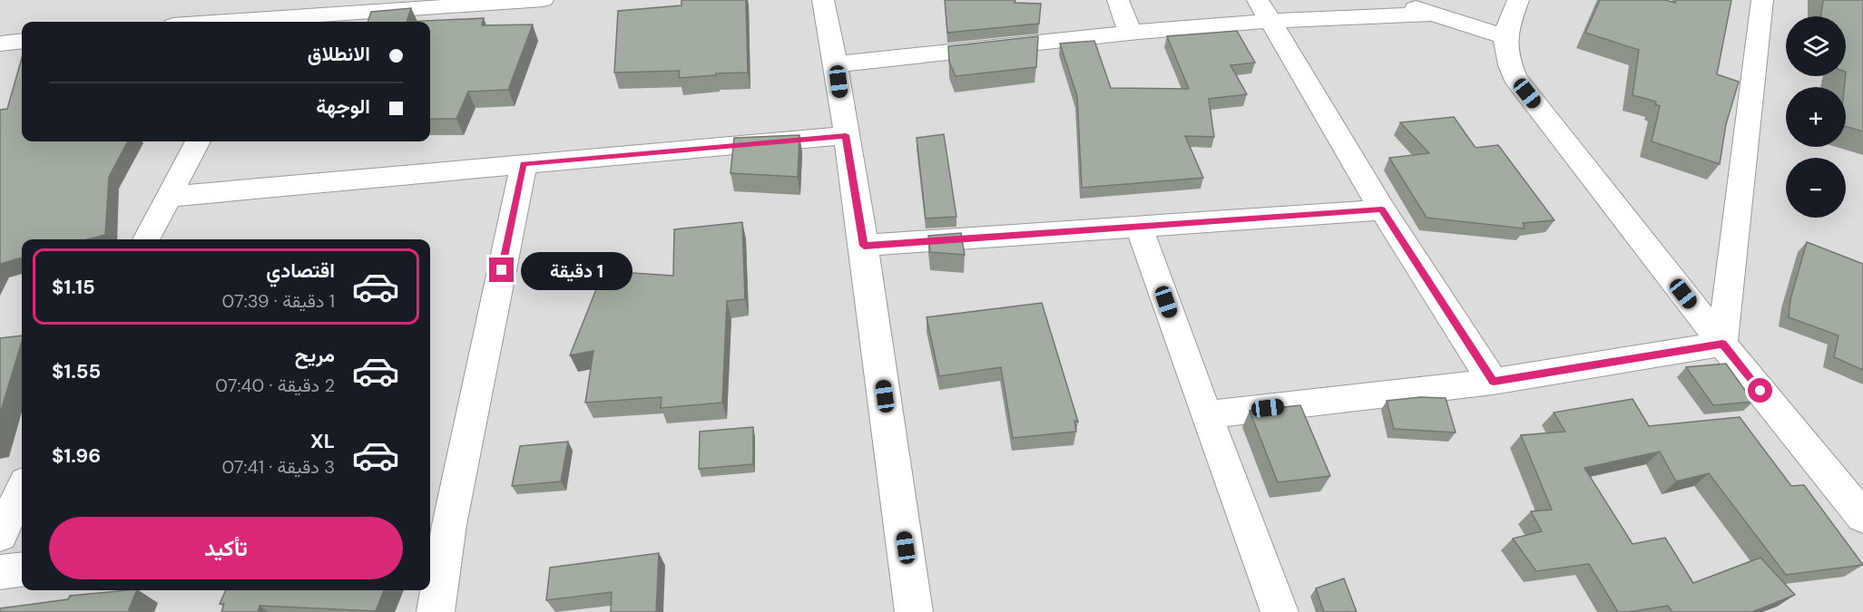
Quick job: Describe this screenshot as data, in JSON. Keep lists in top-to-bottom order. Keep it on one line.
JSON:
{"page":{"map_buttons":["+","−"],"banner":["الانطلاق","الوجهة"],"list":[{"name":"اقتصادي","note":"1 دقيقة · 07:39","value":"$1.15"},{"name":"مريح","note":"2 دقيقة · 07:40","value":"$1.55"},{"name":"XL","note":"3 دقيقة · 07:41","value":"$1.96"}],"bubble":"1 دقيقة","buttons":"تأكيد"}}
